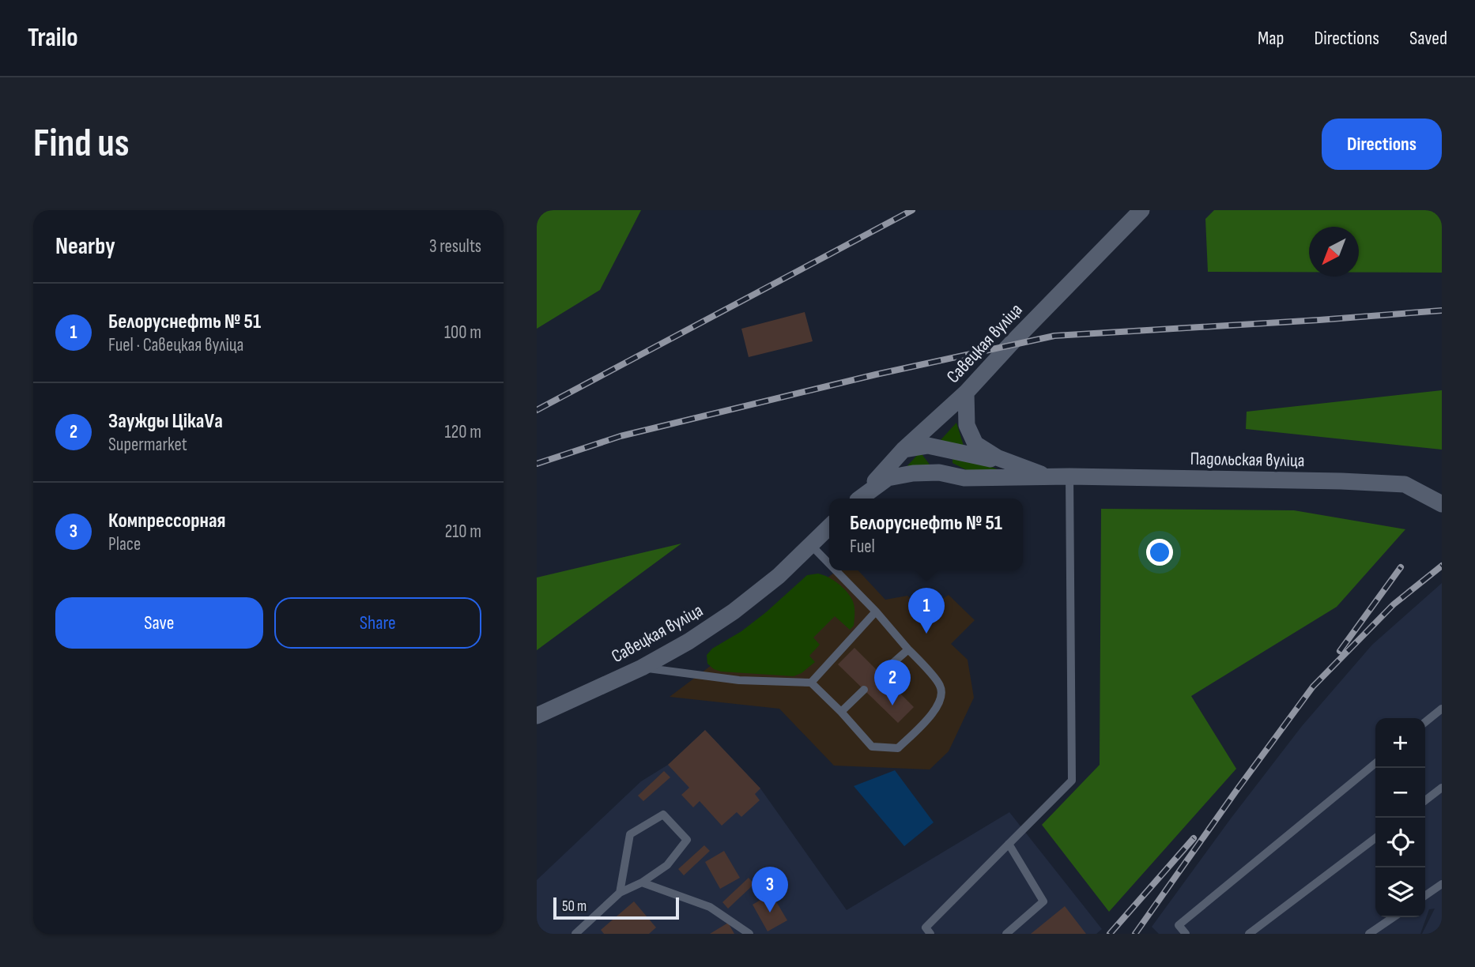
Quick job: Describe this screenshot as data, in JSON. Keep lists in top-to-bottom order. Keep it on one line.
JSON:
{"streets":{"main road":["Савецкая вуліца","Падольская вуліца"]},"crossings":[["Савецкая вуліца","Падольская вуліца"]],"scale_bar":"50 m","north":"bottom left","page":{"header":"Trailo","nav":["Map","Directions","Saved"],"buttons":["Directions",["Save","Share"]],"title":"Find us","heading":["Nearby","3 results"],"list":[{"mark":"1","name":"Белоруснефть № 51","note":"Fuel · Савецкая вуліца","value":"100 m"},{"mark":"2","name":"Заужды ЦікаVа","note":"Supermarket","value":"120 m"},{"mark":"3","name":"Компрессорная","note":"Place","value":"210 m"}],"popup":["Белоруснефть № 51","Fuel"],"pins":["1","2","3"],"map_buttons":["+","−"],"scale":"50 m"}}
